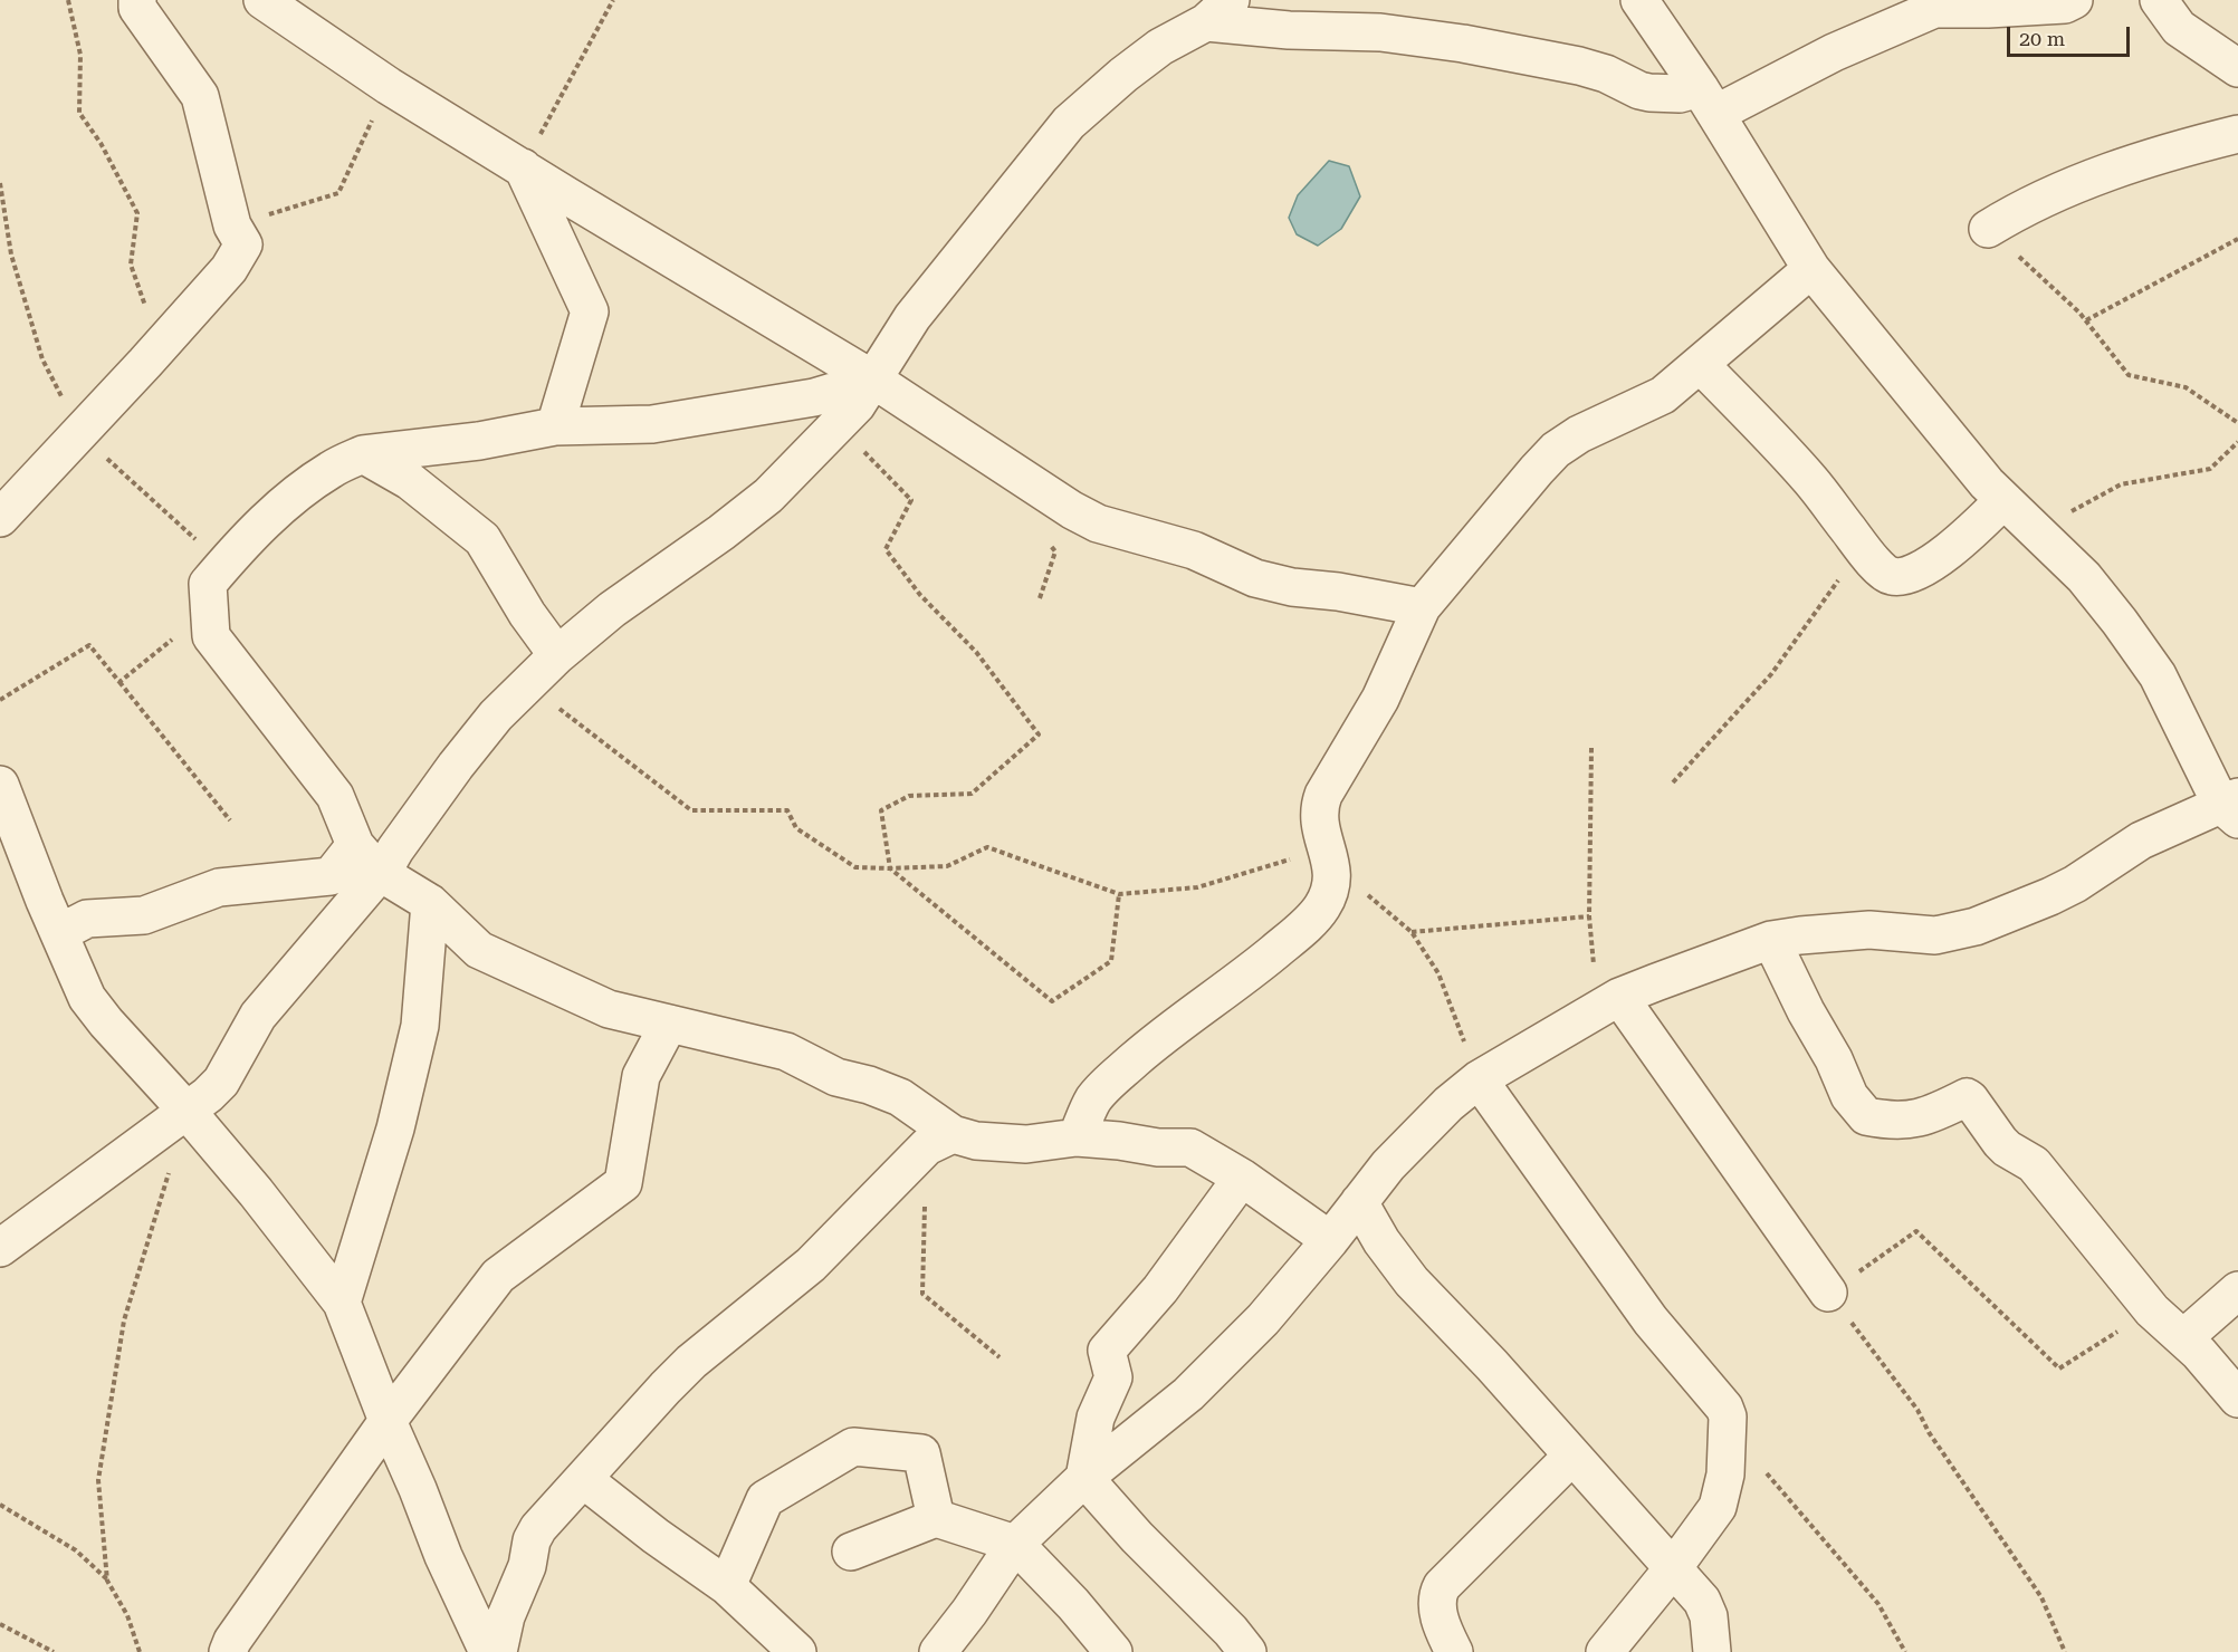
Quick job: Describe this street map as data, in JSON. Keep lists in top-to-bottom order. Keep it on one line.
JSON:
{"scale_bar":"20 m"}
